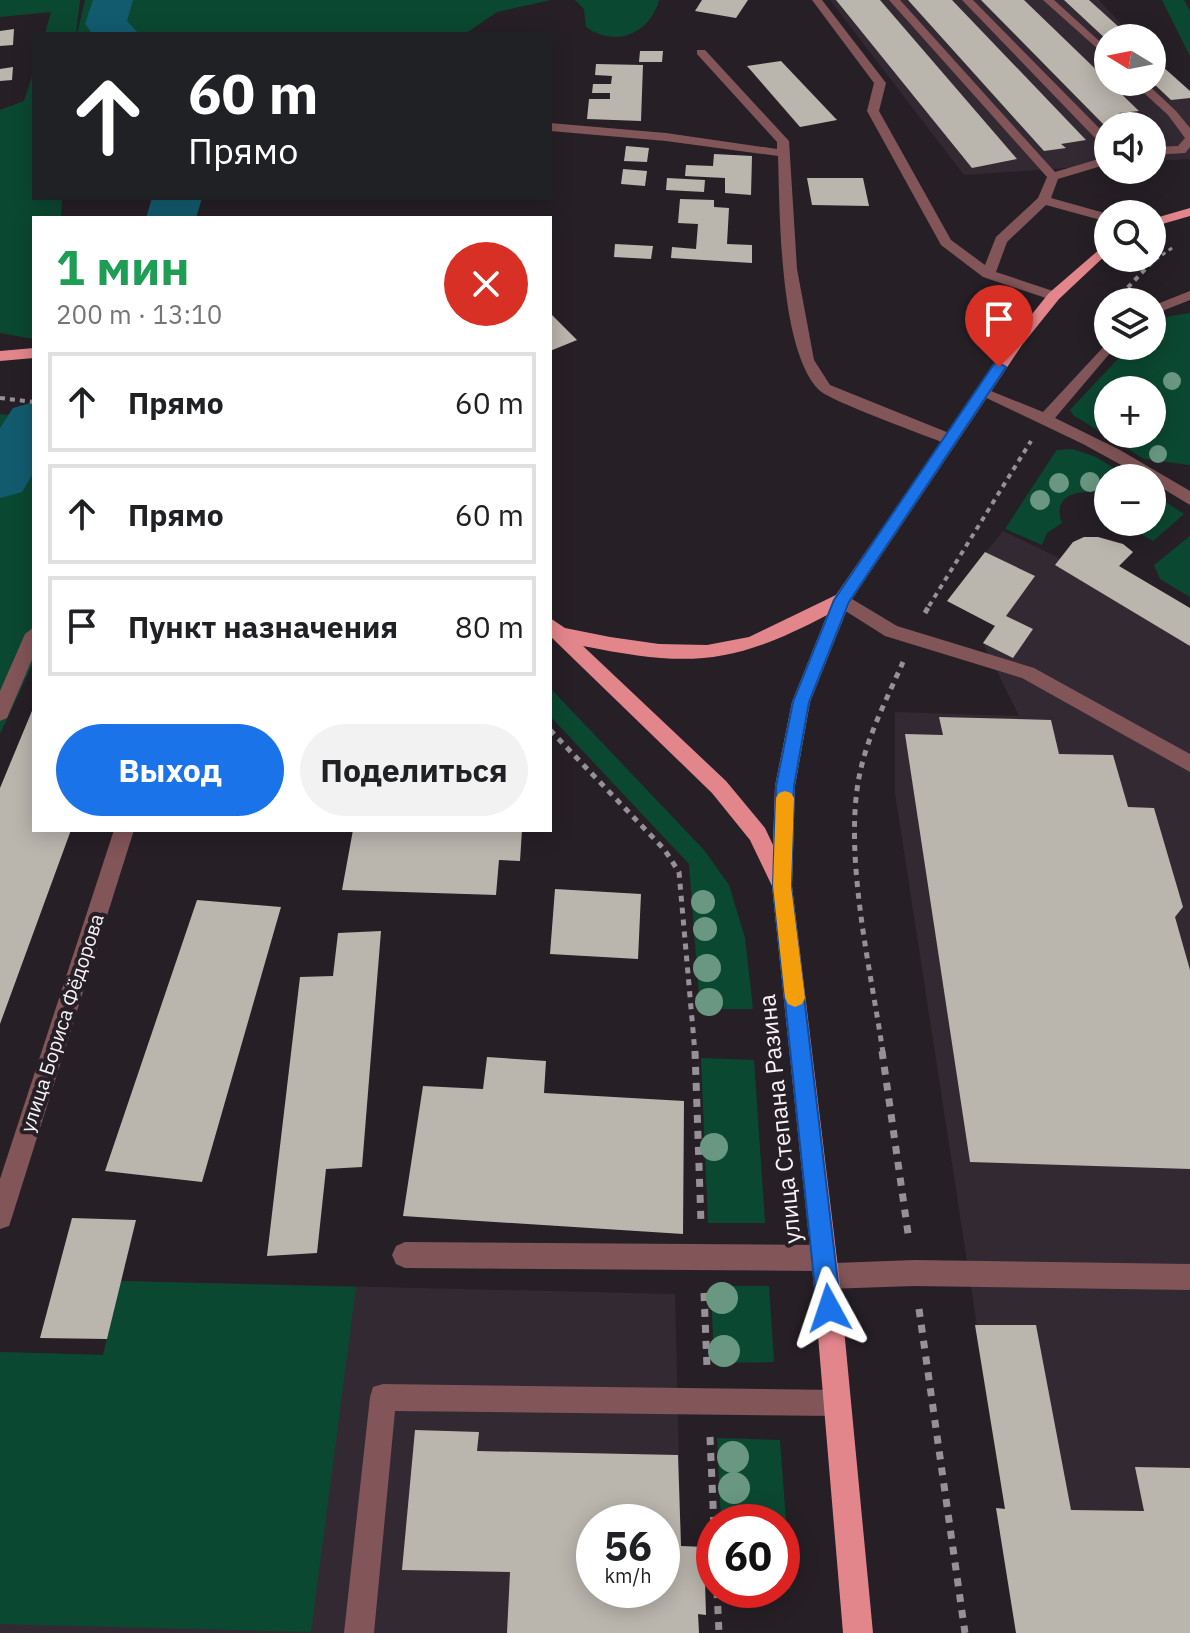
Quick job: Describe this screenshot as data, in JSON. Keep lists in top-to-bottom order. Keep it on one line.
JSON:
{"streets":{"main road":["улица Степана Разина"],"street":["улица Бориса Фёдорова"]},"north":"left","page":{"map_buttons":["+","−"],"turn":["60 m","Прямо"],"heading":["1 мин","200 m · 13:10"],"list":[{"name":"Прямо","value":"60 m"},{"name":"Прямо","value":"60 m"},{"name":"Пункт назначения","value":"80 m"}],"buttons":["Выход","Поделиться"],"speed":"56 km/h","limit":"60"}}
